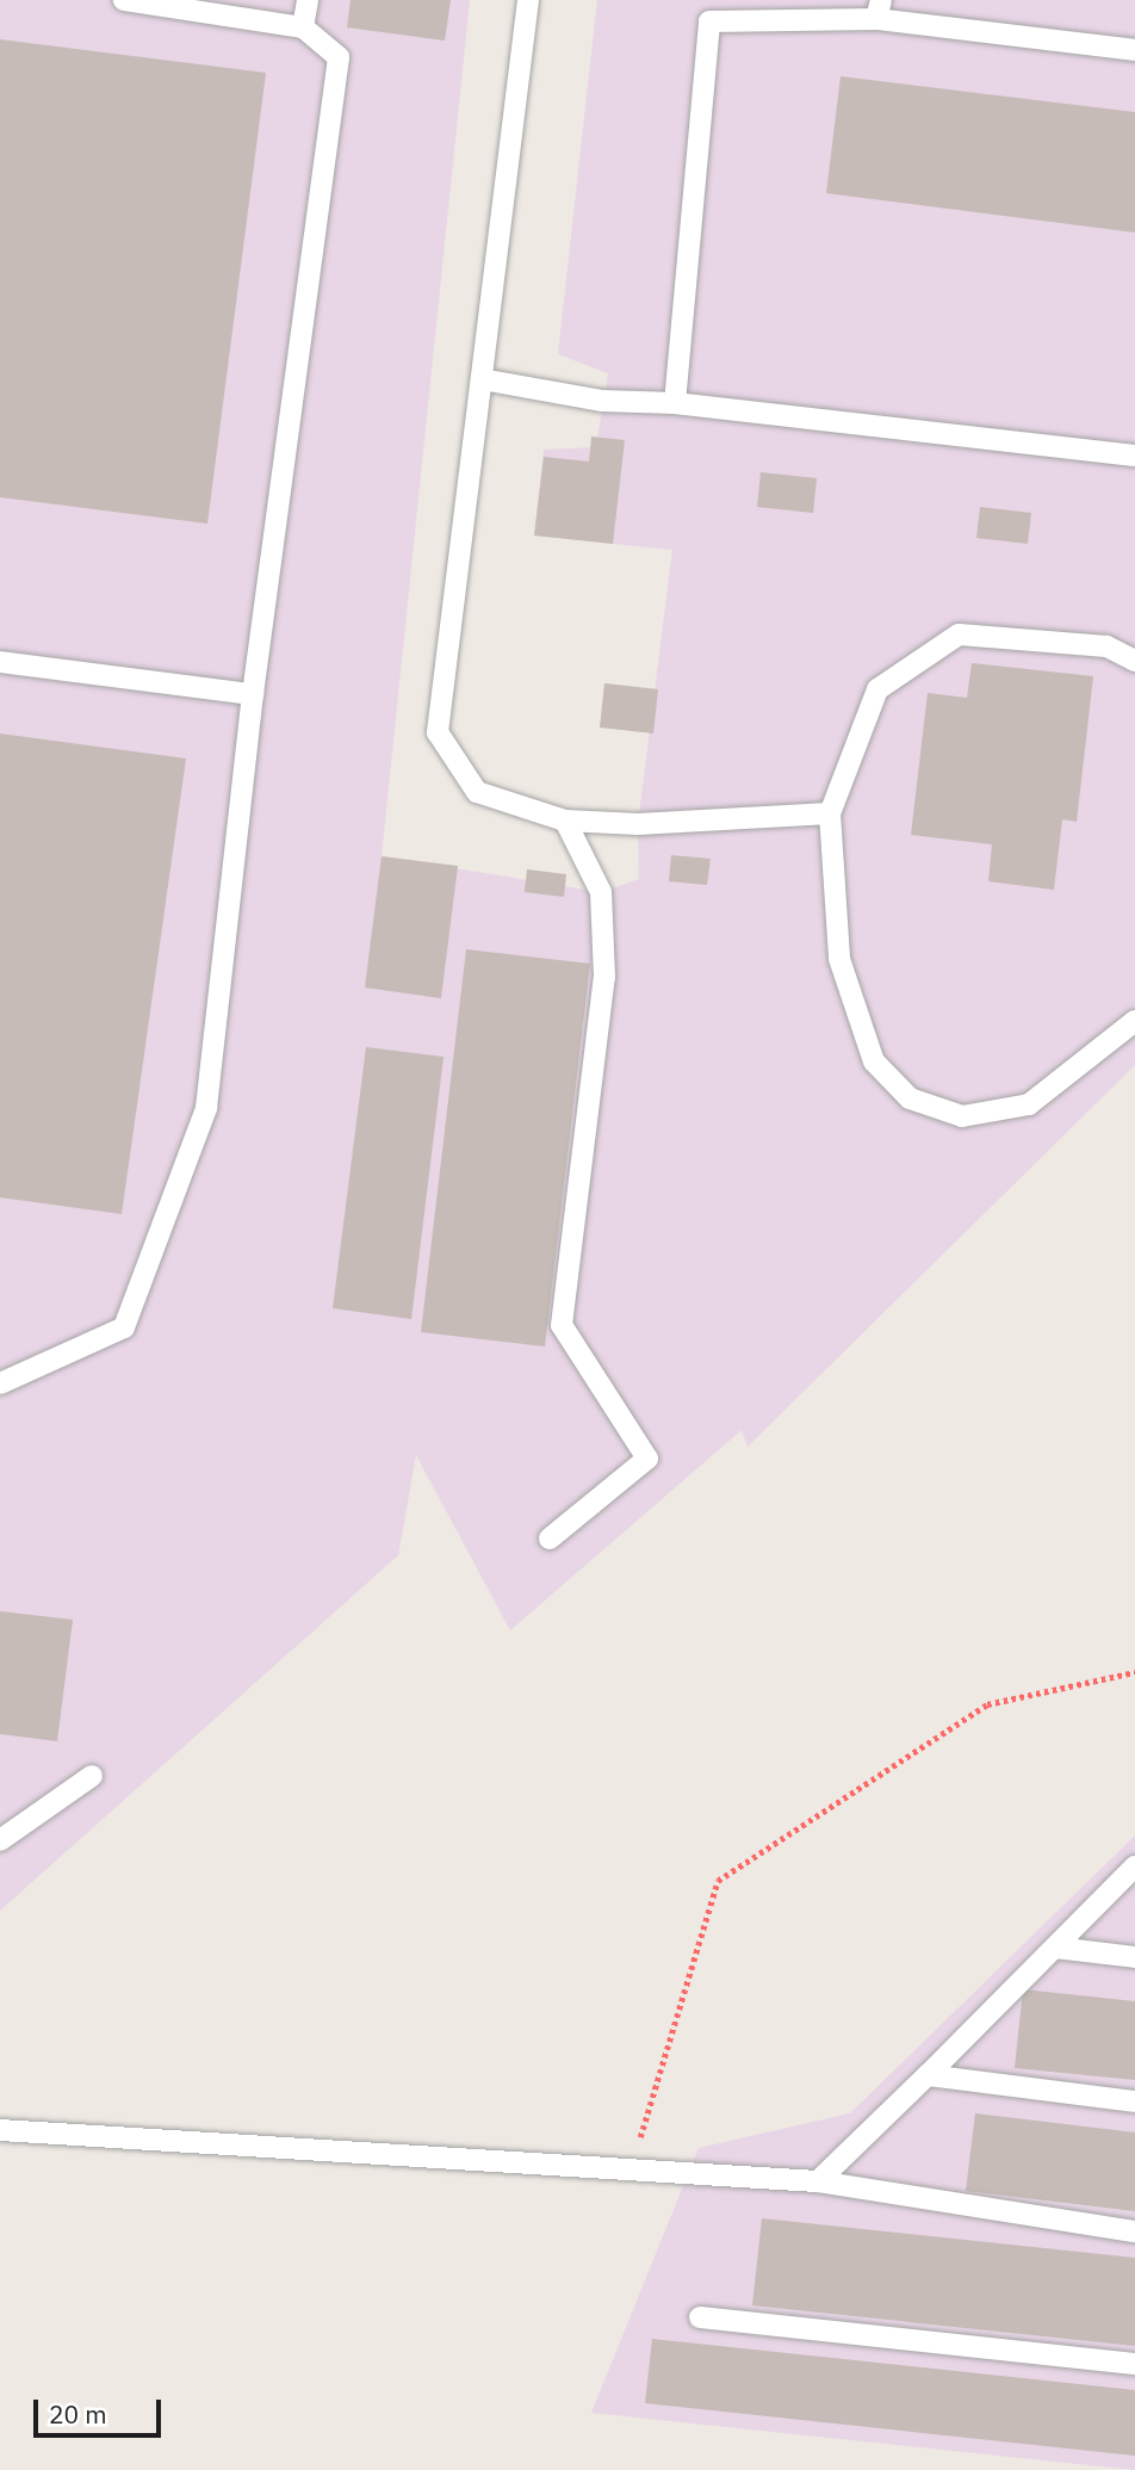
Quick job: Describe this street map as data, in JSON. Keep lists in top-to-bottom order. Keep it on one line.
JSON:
{"scale_bar":"20 m"}
